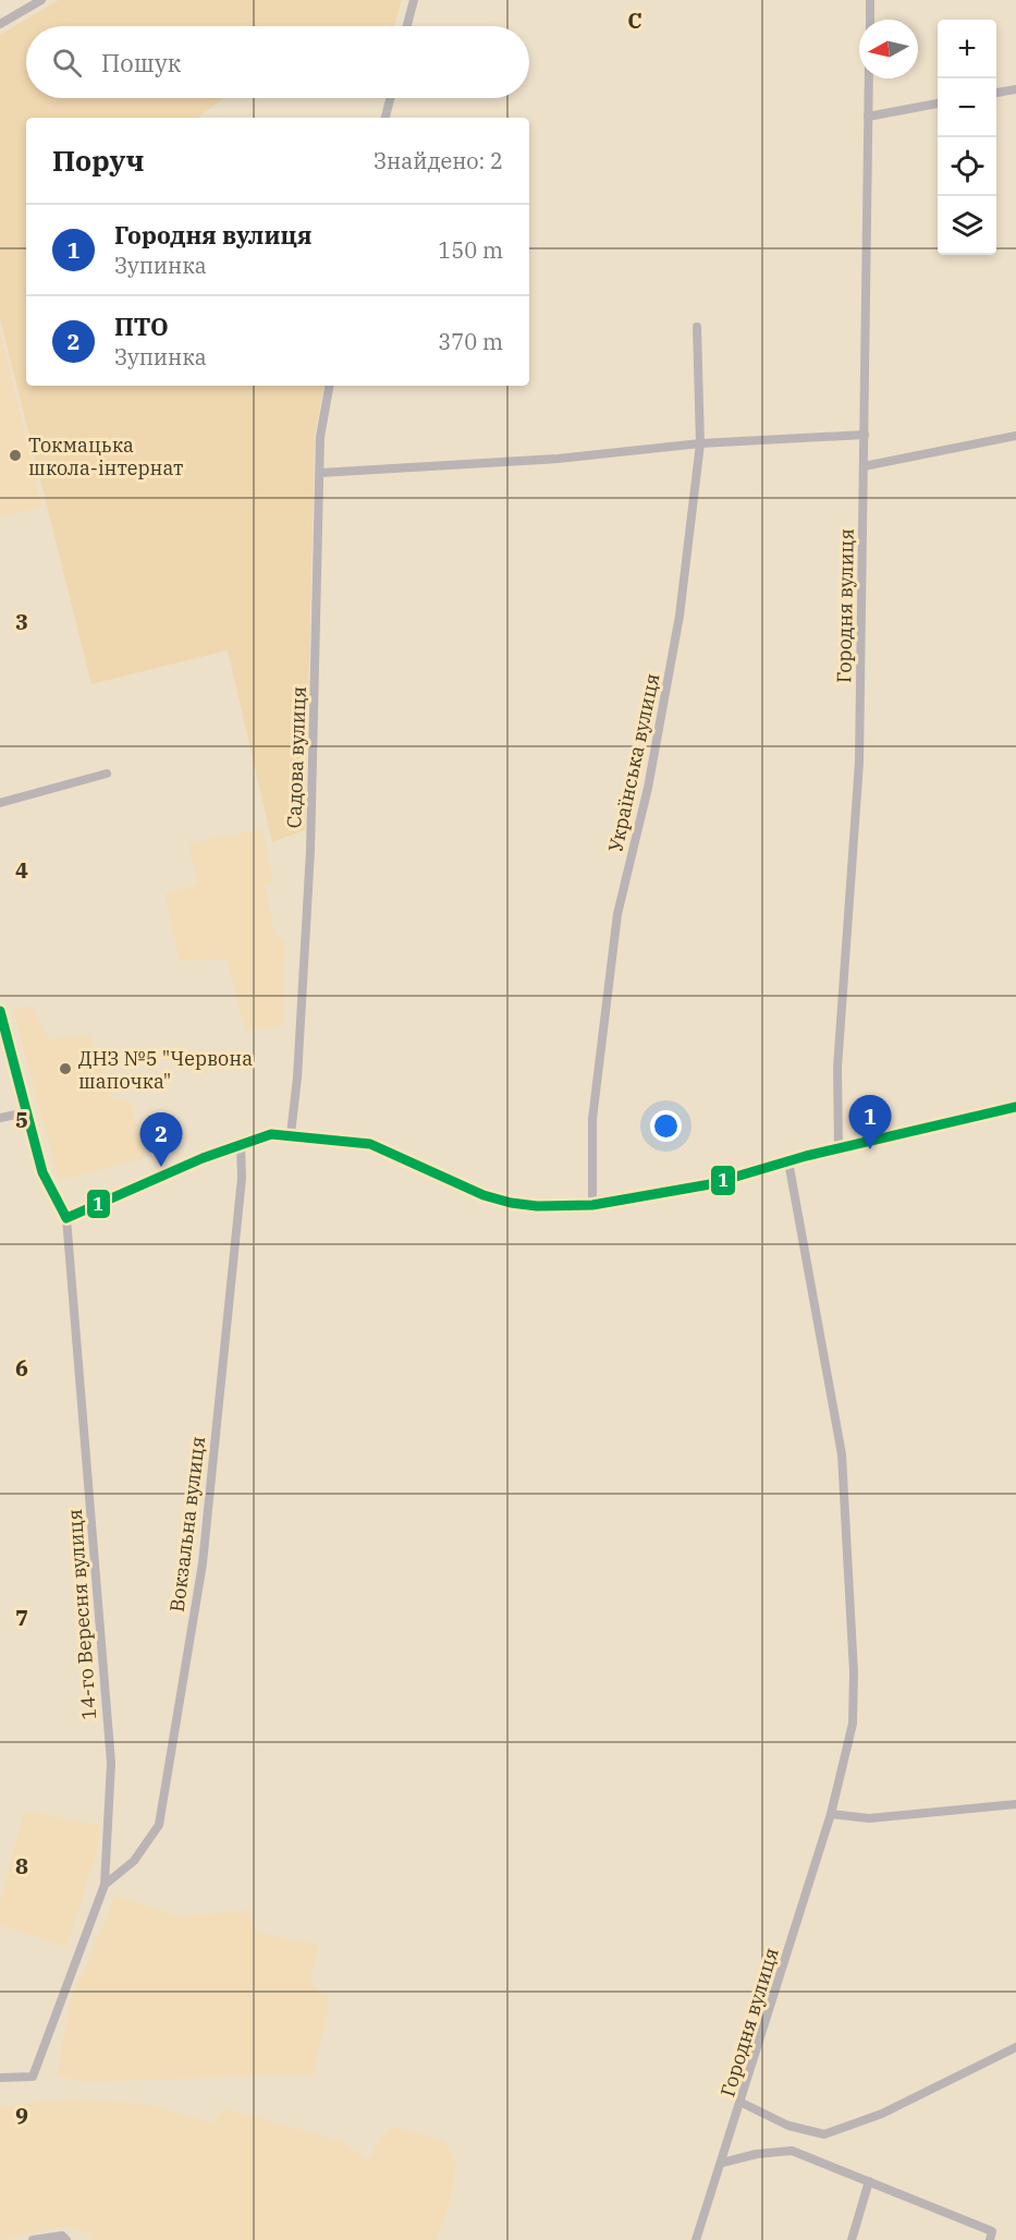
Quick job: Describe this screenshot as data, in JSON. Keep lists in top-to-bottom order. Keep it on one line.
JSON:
{"streets":{"street":["Городня вулиця","Садова вулиця","Українська вулиця","Вокзальна вулиця","14-го Вересня вулиця"]},"crossings":[["Вокзальна вулиця","14-го Вересня вулиця"]],"places":["Токмацька школа-інтернат","ДНЗ №5 \"Червона шапочка\""],"lines":["transit line 1"],"north":"left","page":{"map_buttons":["+","−"],"search":"Пошук","heading":["Поруч","Знайдено: 2"],"list":[{"mark":"1","name":"Городня вулиця","note":"Зупинка","value":"150 m"},{"mark":"2","name":"ПТО","note":"Зупинка","value":"370 m"}],"pins":["1","2"]},"grid":{"columns":["C"],"rows":["3","4","5","6","7","8","9"]}}
